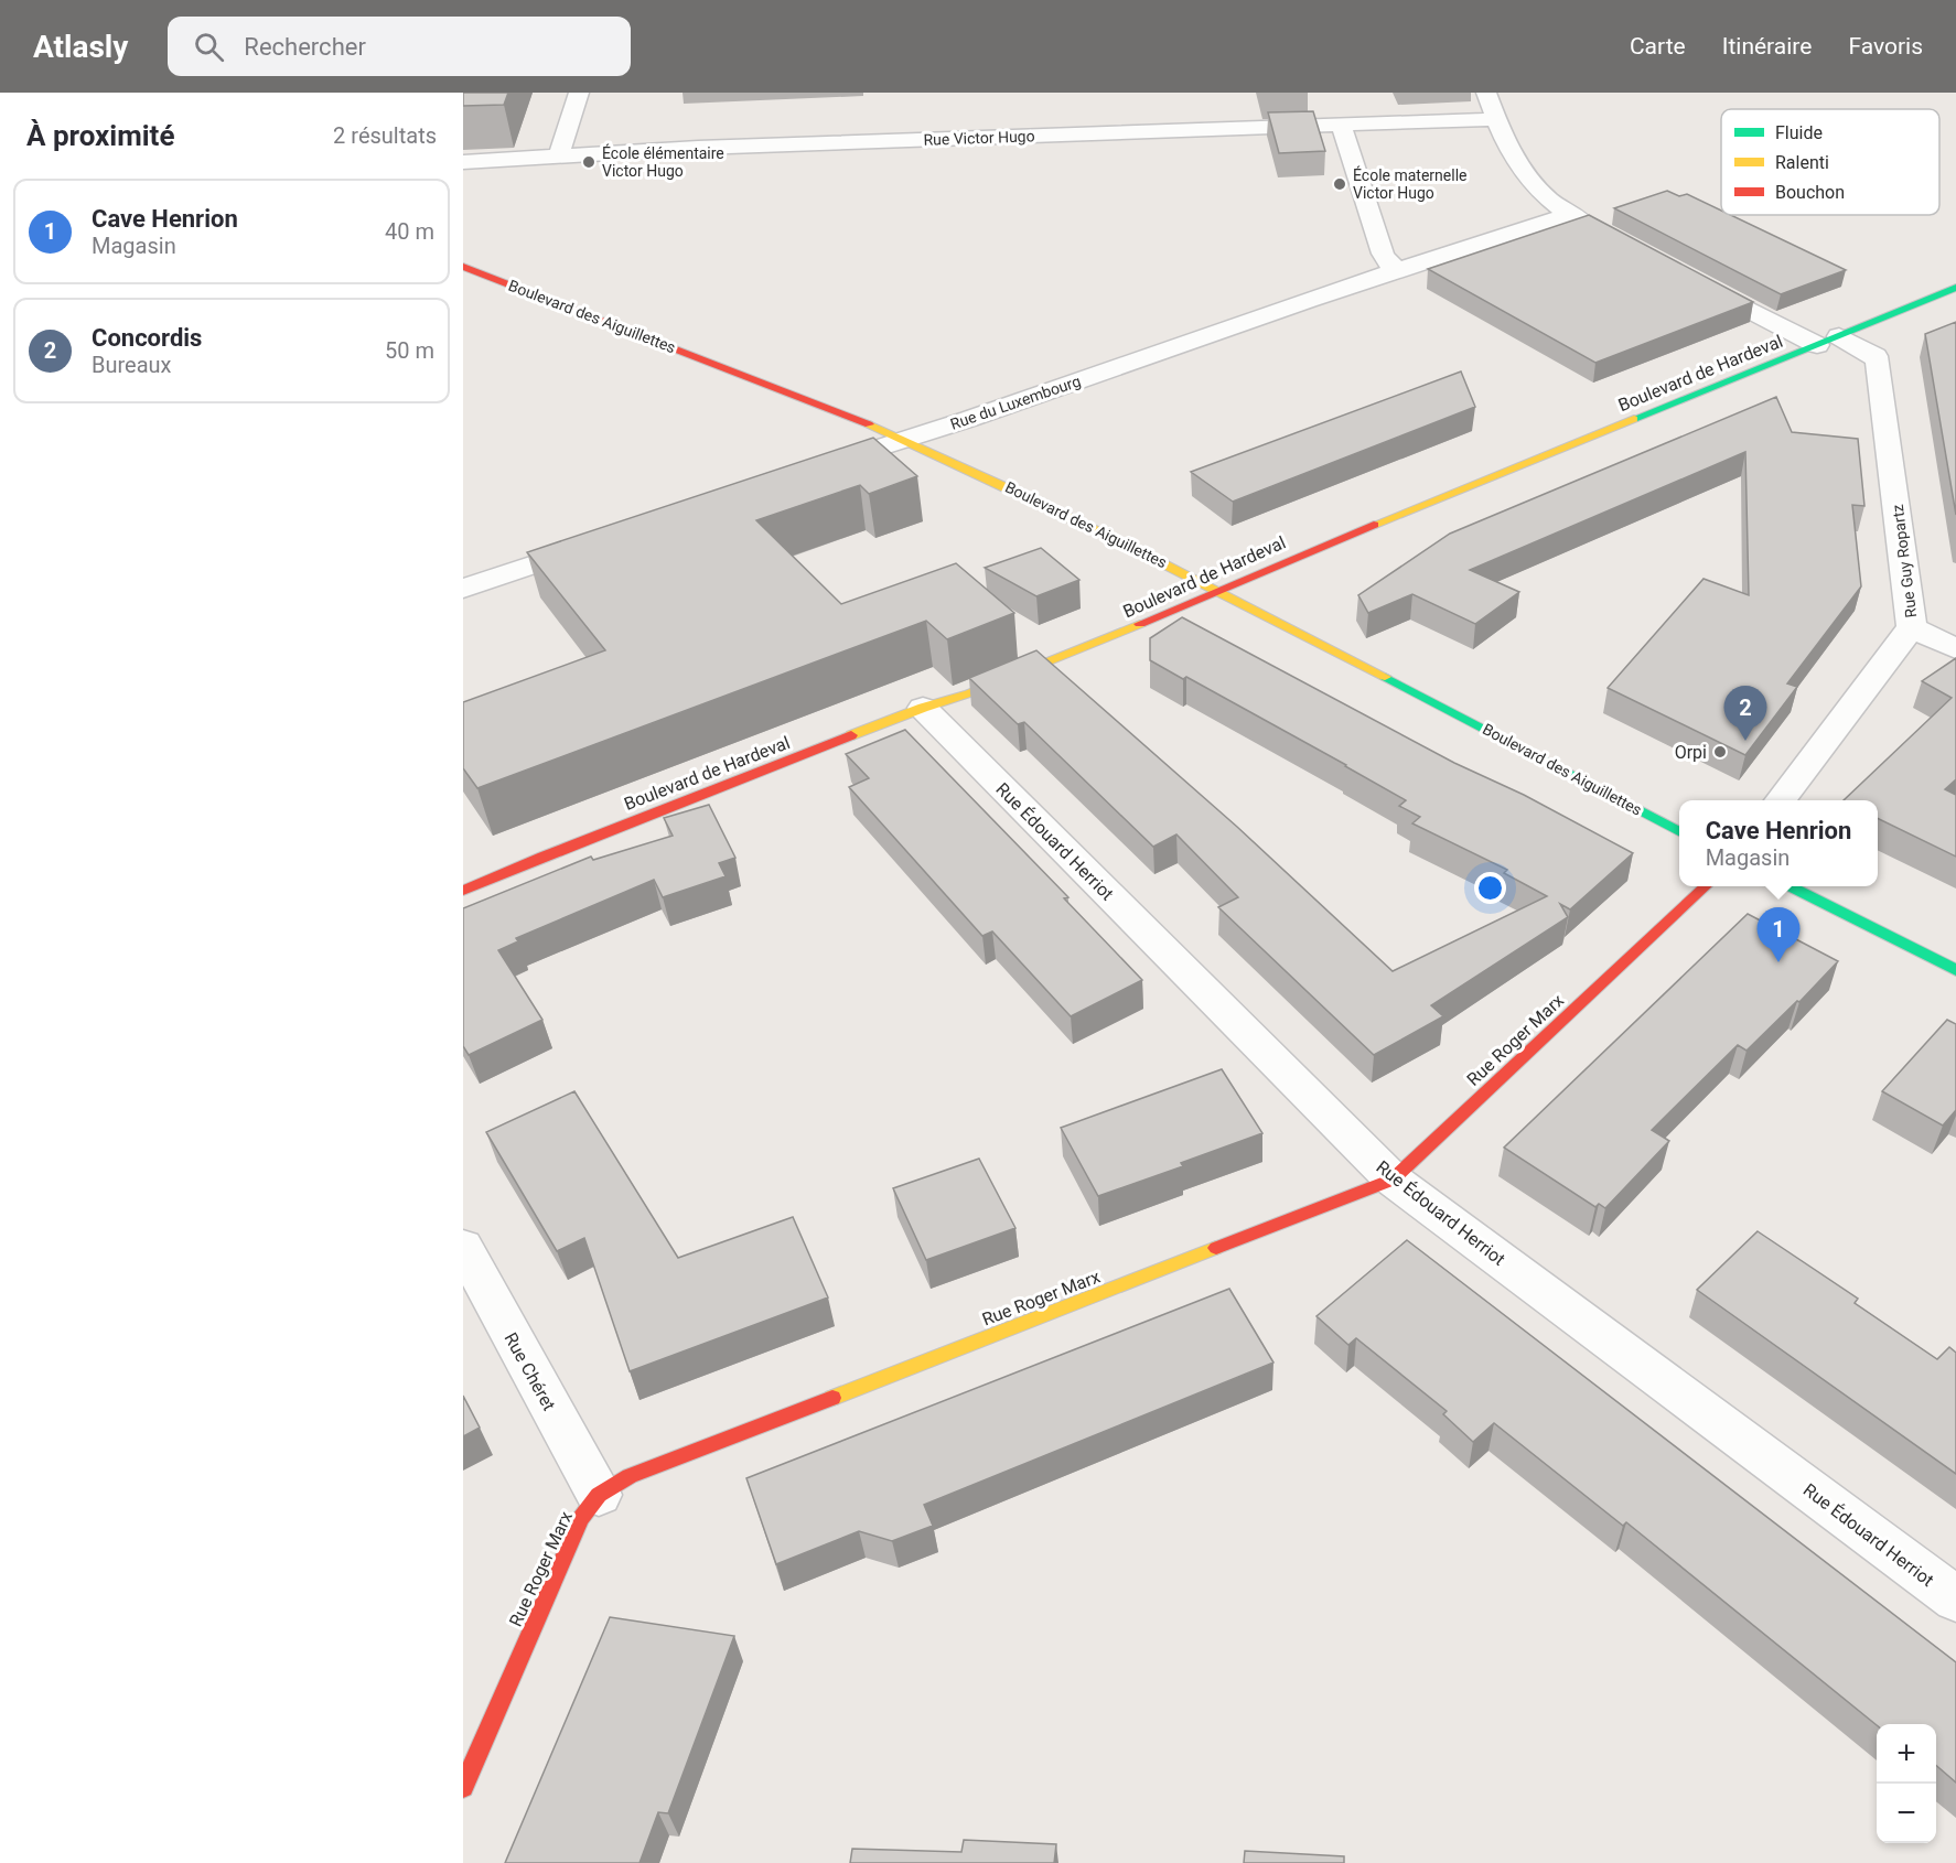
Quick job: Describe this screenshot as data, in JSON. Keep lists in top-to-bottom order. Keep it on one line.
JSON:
{"streets":{"street":["Rue Victor Hugo","Boulevard des Aiguillettes","Boulevard de Hardeval","Rue du Luxembourg","Rue Guy Ropartz","Rue Édouard Herriot","Rue Roger Marx","Rue Chéret"]},"crossings":[["Boulevard des Aiguillettes","Boulevard de Hardeval"],["Boulevard des Aiguillettes","Rue du Luxembourg"],["Boulevard de Hardeval","Rue Guy Ropartz"],["Boulevard de Hardeval","Rue Édouard Herriot"],["Rue Édouard Herriot","Rue Roger Marx"],["Rue Roger Marx","Rue Chéret"]],"places":["École élémentaire Victor Hugo","École maternelle Victor Hugo","Orpi"],"legend":["Fluide","Ralenti","Bouchon"],"page":{"header":"Atlasly","search":"Rechercher","nav":["Carte","Itinéraire","Favoris"],"heading":["À proximité","2 résultats"],"list":[{"mark":"1","name":"Cave Henrion","note":"Magasin","value":"40 m"},{"mark":"2","name":"Concordis","note":"Bureaux","value":"50 m"}],"pins":["2","1"],"popup":["Cave Henrion","Magasin"],"map_buttons":["+","−"]}}
